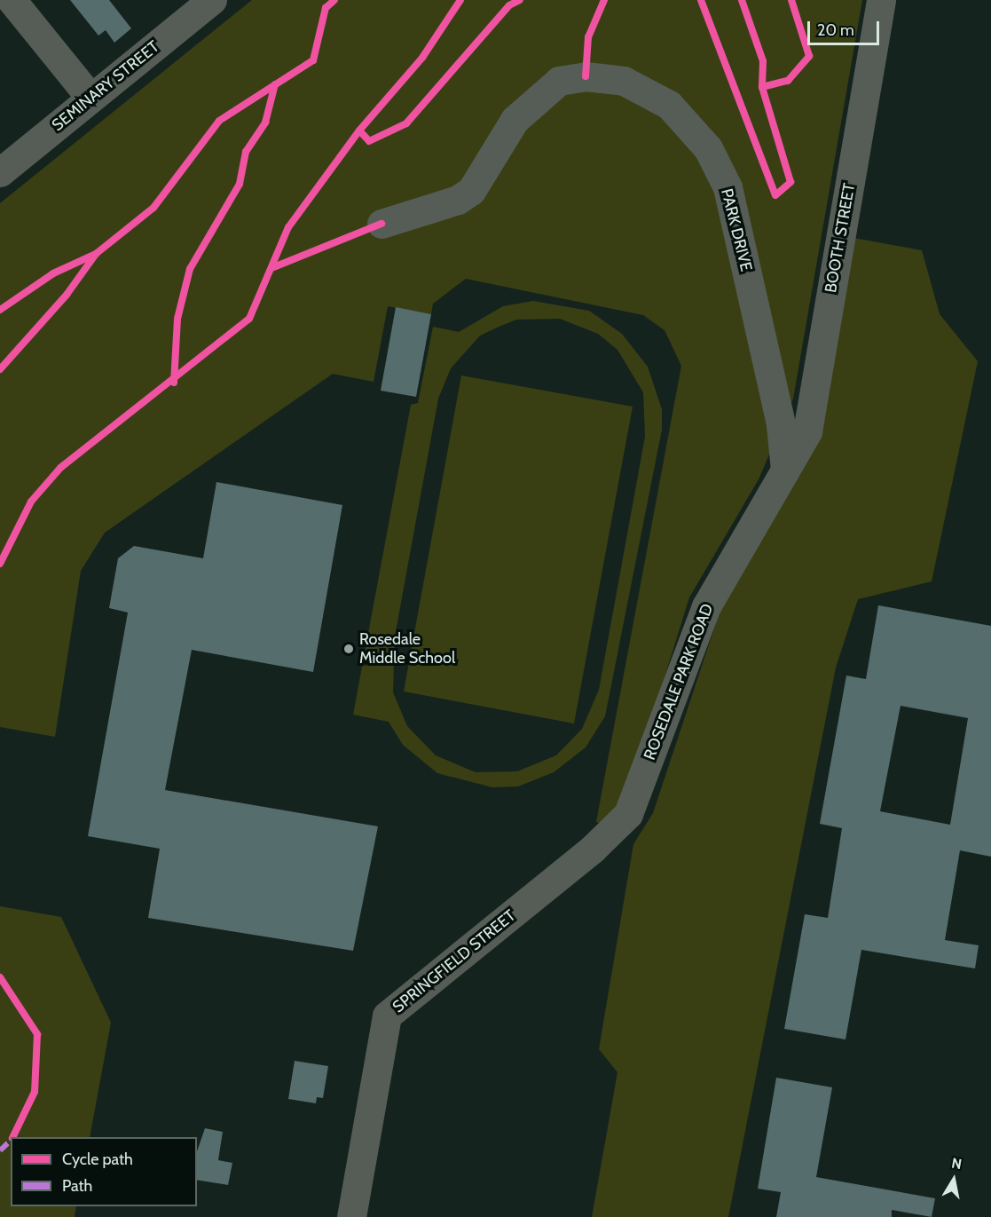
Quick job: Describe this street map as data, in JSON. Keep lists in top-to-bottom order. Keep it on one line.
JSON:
{"streets":{"street":["SEMINARY STREET","PARK DRIVE","BOOTH STREET","ROSEDALE PARK ROAD","SPRINGFIELD STREET"]},"crossings":[["PARK DRIVE","BOOTH STREET"],["PARK DRIVE","ROSEDALE PARK ROAD"],["BOOTH STREET","ROSEDALE PARK ROAD"],["ROSEDALE PARK ROAD","SPRINGFIELD STREET"]],"places":["Rosedale Middle School"],"legend":["Cycle path","Path"],"scale_bar":"20 m","north":"top"}
